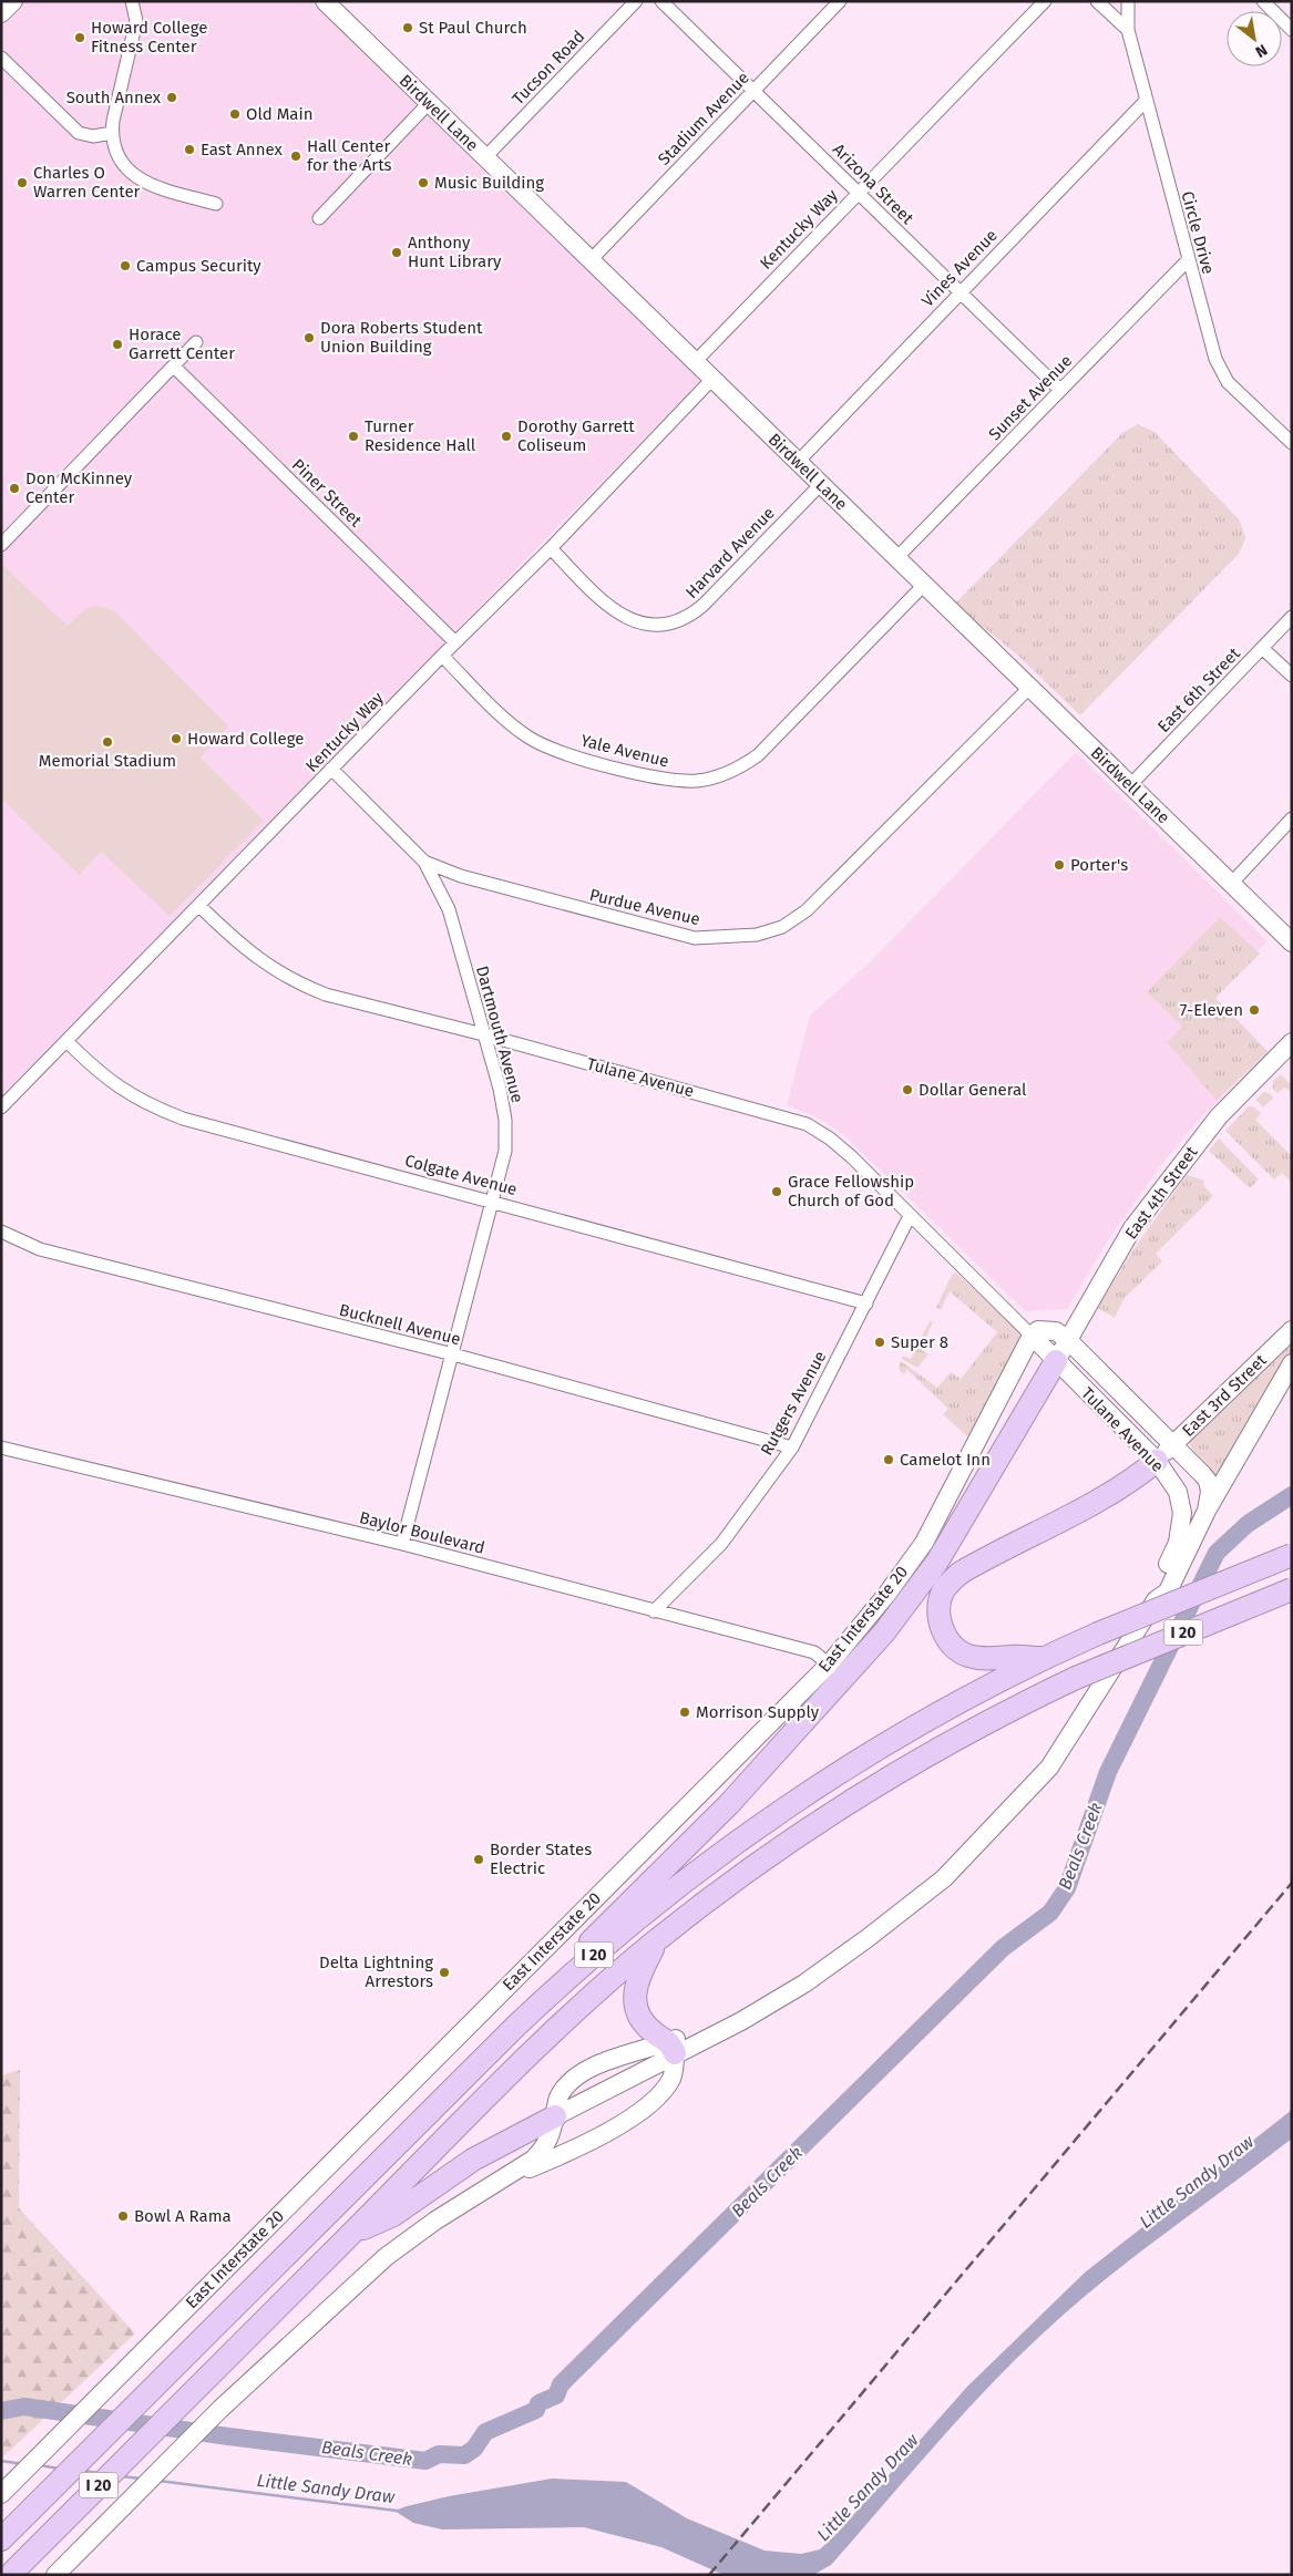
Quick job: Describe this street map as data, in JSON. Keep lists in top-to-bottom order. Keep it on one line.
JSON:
{"streets":{"highway":["I 20"],"main road":["Birdwell Lane","Tulane Avenue","East 4th Street","East 3rd Street","East Interstate 20"],"street":["Tucson Road","Stadium Avenue","Arizona Street","Kentucky Way","Circle Drive","Vines Avenue","Sunset Avenue","Piner Street","Harvard Avenue","East 6th Street","Yale Avenue","Purdue Avenue","Dartmouth Avenue","Colgate Avenue","Bucknell Avenue","Rutgers Avenue","Baylor Boulevard"]},"crossings":[["Tucson Road","Birdwell Lane"],["Birdwell Lane","Stadium Avenue"],["Birdwell Lane","Kentucky Way"],["Birdwell Lane","Vines Avenue"],["Birdwell Lane","Sunset Avenue"],["Birdwell Lane","Harvard Avenue"],["Birdwell Lane","East 6th Street"],["Birdwell Lane","Yale Avenue"],["Birdwell Lane","Purdue Avenue"],["Stadium Avenue","Arizona Street"],["Arizona Street","Kentucky Way"],["Arizona Street","Vines Avenue"],["Arizona Street","Sunset Avenue"],["Kentucky Way","Piner Street"],["Kentucky Way","Harvard Avenue"],["Kentucky Way","Yale Avenue"],["Kentucky Way","Purdue Avenue"],["Kentucky Way","Tulane Avenue"],["Kentucky Way","Colgate Avenue"],["Circle Drive","Vines Avenue"],["Circle Drive","Sunset Avenue"],["Purdue Avenue","Dartmouth Avenue"],["Dartmouth Avenue","Tulane Avenue"],["Dartmouth Avenue","Colgate Avenue"],["Dartmouth Avenue","Bucknell Avenue"],["Dartmouth Avenue","Baylor Boulevard"],["Tulane Avenue","East 4th Street"],["Tulane Avenue","East 3rd Street"],["Tulane Avenue","Rutgers Avenue"],["Tulane Avenue","East Interstate 20"],["Colgate Avenue","Rutgers Avenue"],["Bucknell Avenue","Rutgers Avenue"],["Rutgers Avenue","Baylor Boulevard"],["Baylor Boulevard","East Interstate 20"]],"water":["Beals Creek","Little Sandy Draw"],"places":["St Paul Church","Howard College Fitness Center","South Annex","Old Main","East Annex","Hall Center for the Arts","Charles O Warren Center","Music Building","Anthony Hunt Library","Campus Security","Dora Roberts Student Union Building","Horace Garrett Center","Turner Residence Hall","Dorothy Garrett Coliseum","Don McKinney Center","Howard College","Memorial Stadium","Porter's","7-Eleven","Dollar General","Grace Fellowship Church of God","Super 8","Camelot Inn","Morrison Supply","Border States Electric","Delta Lightning Arrestors","Bowl A Rama"],"north":"bottom right"}
